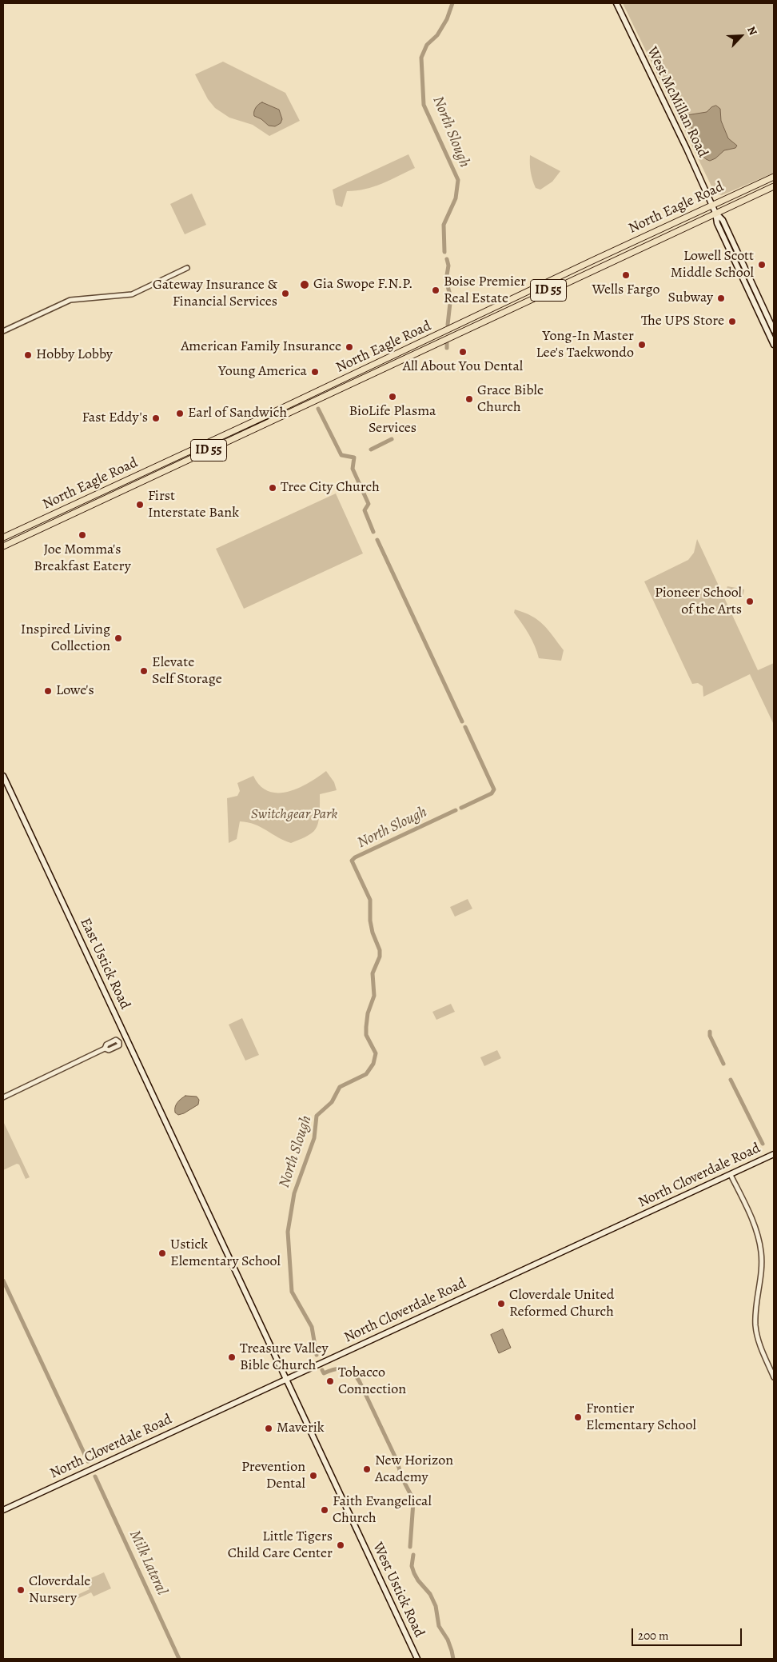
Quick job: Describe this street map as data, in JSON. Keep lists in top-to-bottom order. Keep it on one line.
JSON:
{"streets":{"highway":["North Eagle Road","ID 55"],"main road":["West McMillan Road","East Ustick Road","North Cloverdale Road","West Ustick Road"]},"crossings":[["West McMillan Road","North Eagle Road"],["East Ustick Road","West Ustick Road"],["North Cloverdale Road","West Ustick Road"]],"water":["North Slough","Milk Lateral"],"parks":["Switchgear Park"],"places":["Lowell Scott Middle School","Wells Fargo","Gia Swope F.N.P.","Boise Premier Real Estate","Gateway Insurance & Financial Services","Subway","The UPS Store","Yong-In Master Lee's Taekwondo","American Family Insurance","All About You Dental","Hobby Lobby","Young America","BioLife Plasma Services","Grace Bible Church","Earl of Sandwich","Fast Eddy's","Tree City Church","First Interstate Bank","Joe Momma's Breakfast Eatery","Pioneer School of the Arts","Inspired Living Collection","Elevate Self Storage","Lowe's","Ustick Elementary School","Cloverdale United Reformed Church","Treasure Valley Bible Church","Tobacco Connection","Frontier Elementary School","Maverik","New Horizon Academy","Prevention Dental","Faith Evangelical Church","Little Tigers Child Care Center","Cloverdale Nursery"],"scale_bar":"200 m","north":"top right"}
